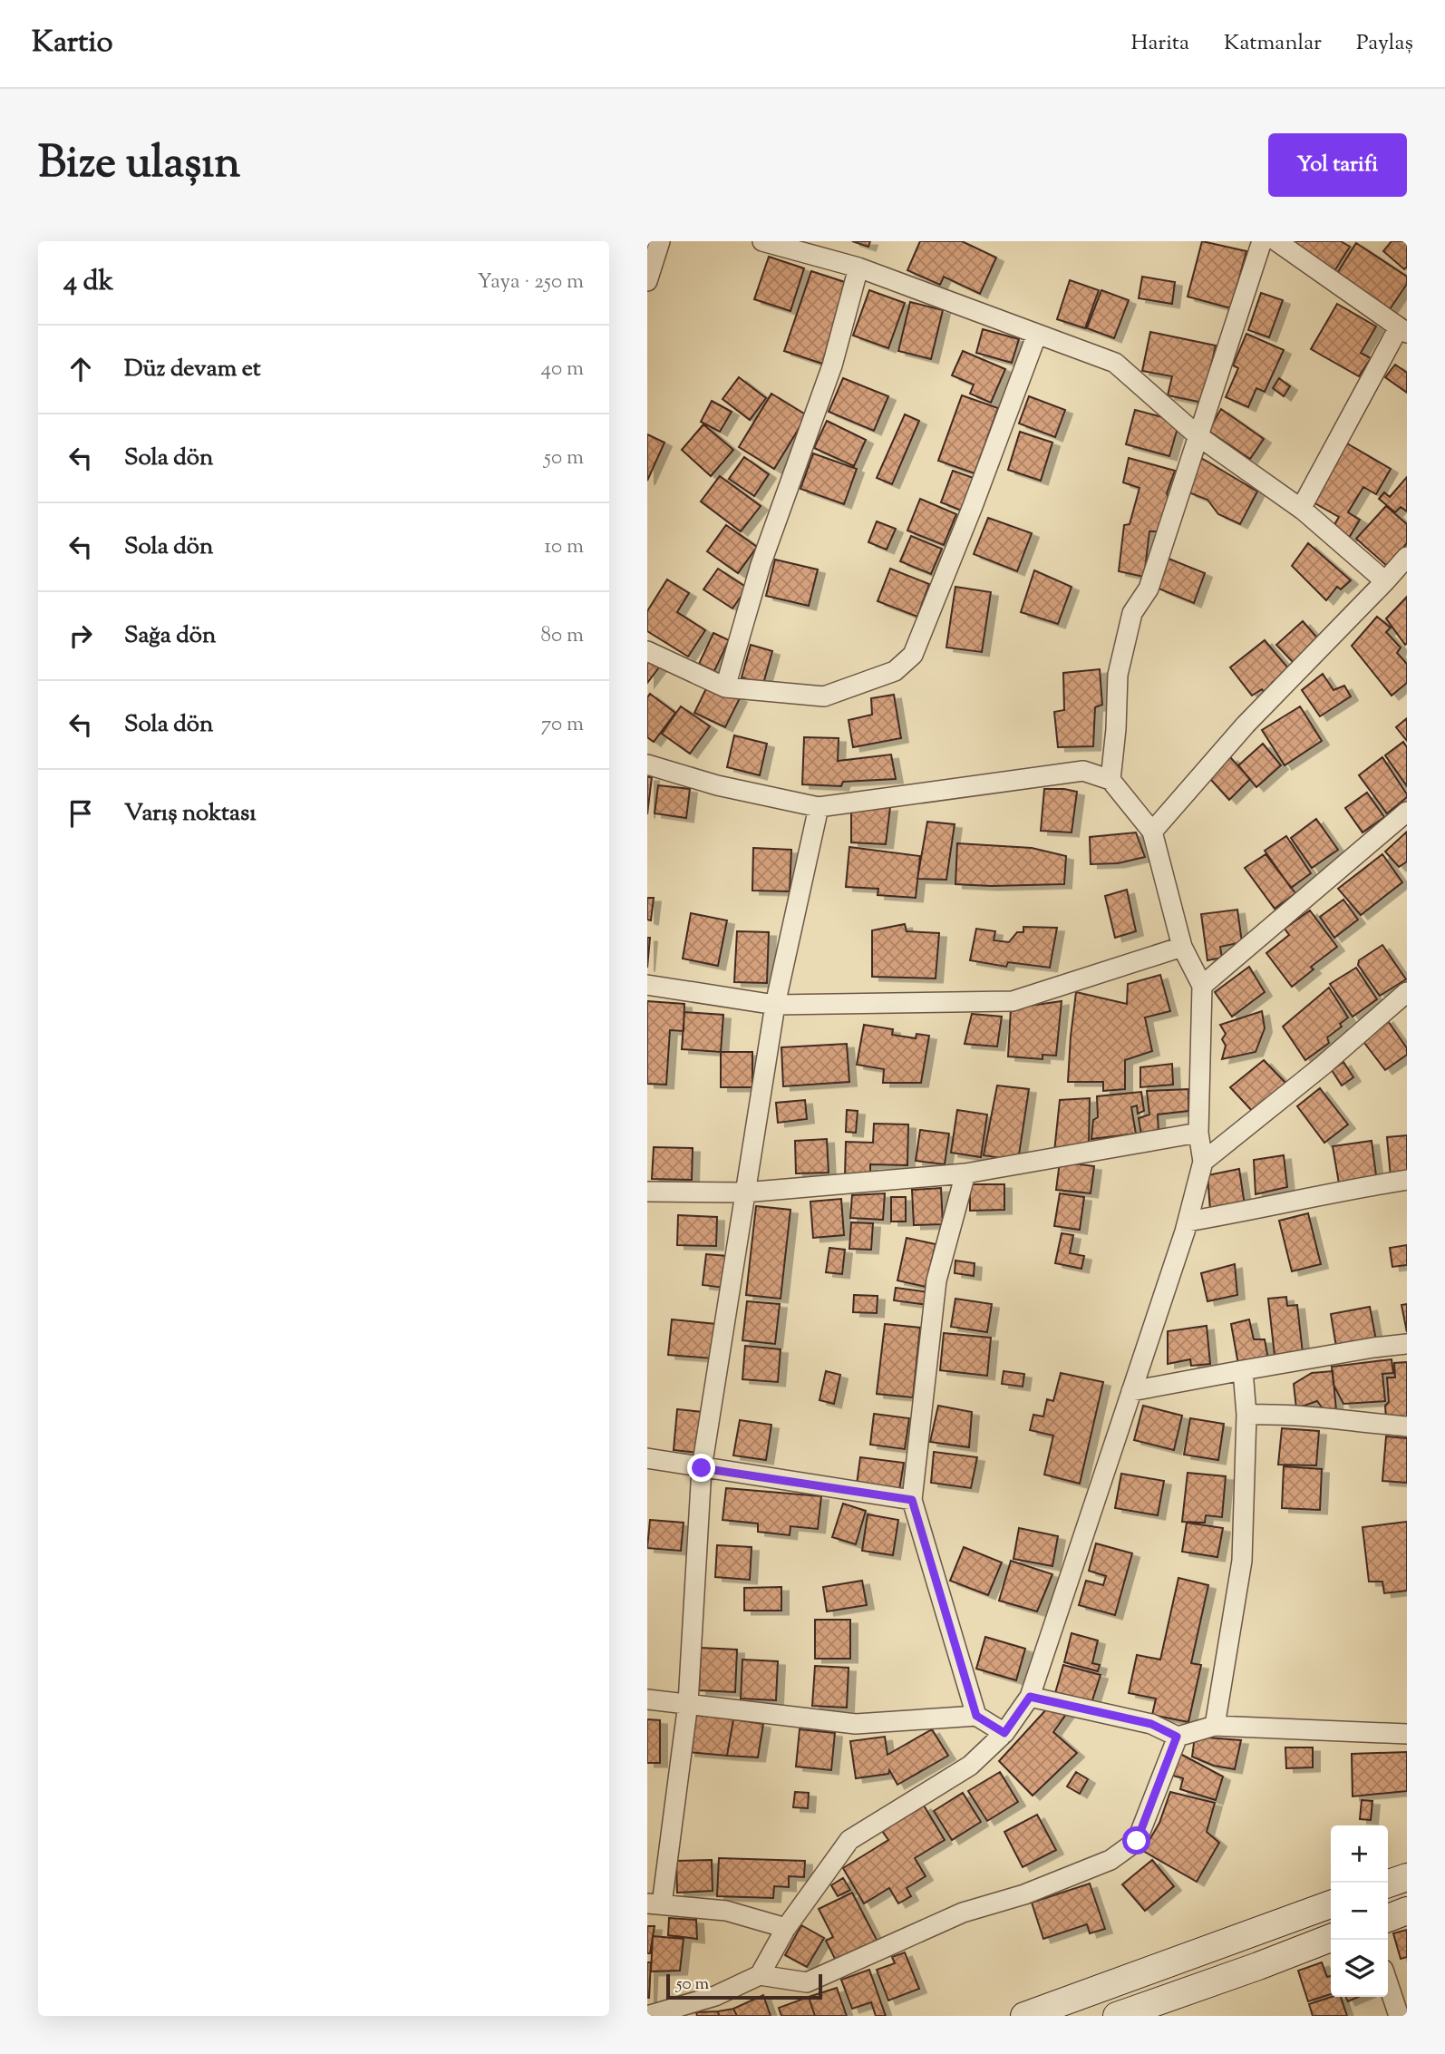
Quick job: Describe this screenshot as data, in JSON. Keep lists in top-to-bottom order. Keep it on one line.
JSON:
{"scale_bar":"50 m","page":{"header":"Kartio","nav":["Harita","Katmanlar","Paylaş"],"title":"Bize ulaşın","buttons":"Yol tarifi","heading":["4 dk","Yaya · 250 m"],"list":[["Düz devam et","40 m"],["Sola dön","50 m"],["Sola dön","10 m"],["Sağa dön","80 m"],["Sola dön","70 m"],"Varış noktası"],"map_buttons":["+","−"],"scale":"50 m"}}
